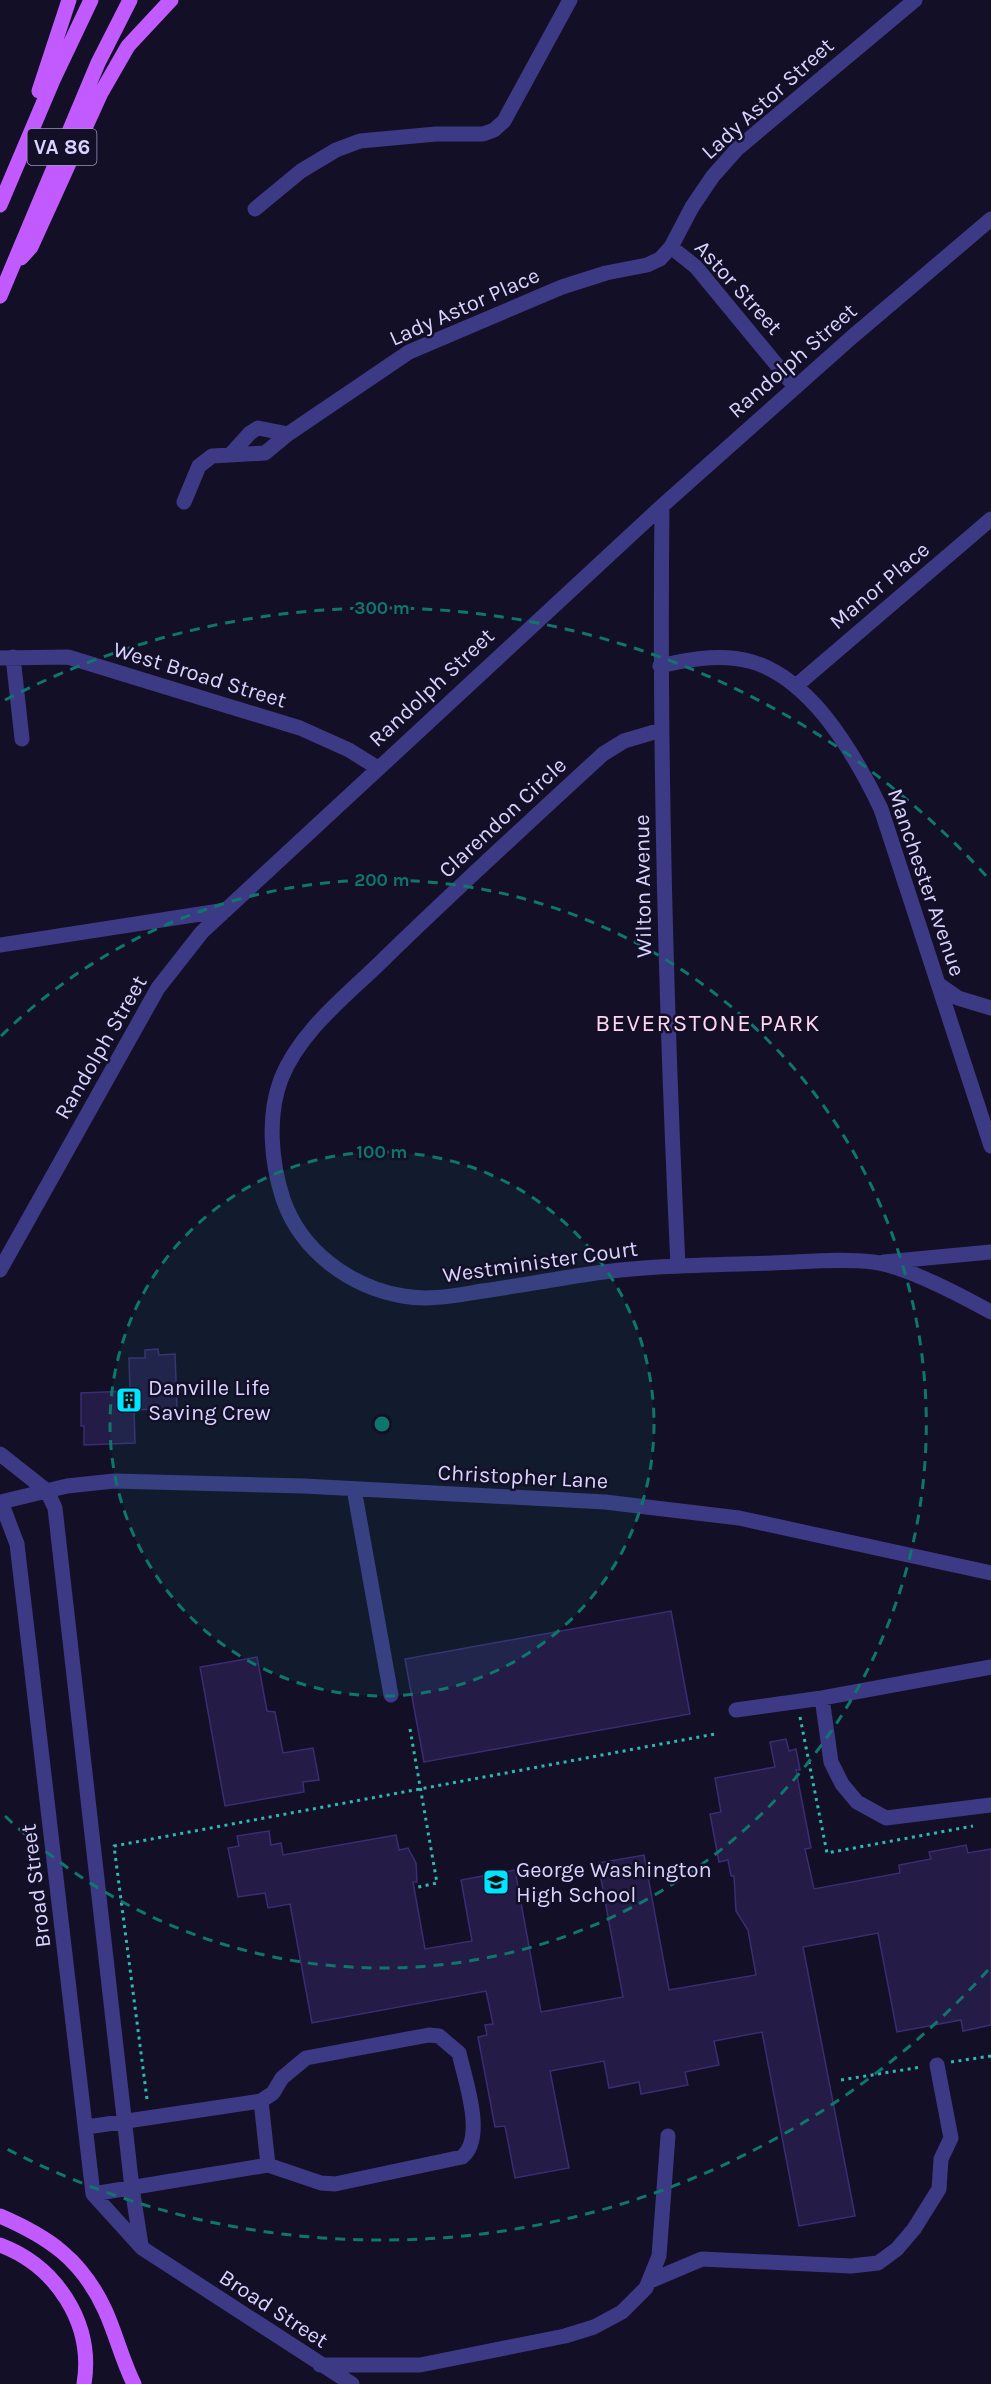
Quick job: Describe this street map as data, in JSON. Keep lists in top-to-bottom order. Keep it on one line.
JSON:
{"streets":{"main road":["VA 86"],"street":["Lady Astor Street","Astor Street","Lady Astor Place","Randolph Street","Manor Place","West Broad Street","Clarendon Circle","Manchester Avenue","Wilton Avenue","Westminister Court","Christopher Lane","Broad Street"]},"crossings":[["Lady Astor Street","Astor Street"],["Lady Astor Street","Lady Astor Place"],["Astor Street","Lady Astor Place"],["Astor Street","Randolph Street"],["Randolph Street","West Broad Street"],["Randolph Street","Wilton Avenue"],["Manor Place","Manchester Avenue"],["Clarendon Circle","Wilton Avenue"],["Clarendon Circle","Westminister Court"],["Manchester Avenue","Wilton Avenue"],["Wilton Avenue","Westminister Court"],["Christopher Lane","Broad Street"]],"districts":["BEVERSTONE PARK"],"places":{"building":["Danville Life Saving Crew"],"school or university":["George Washington High School"]},"rings":["300 m","200 m","100 m"]}
